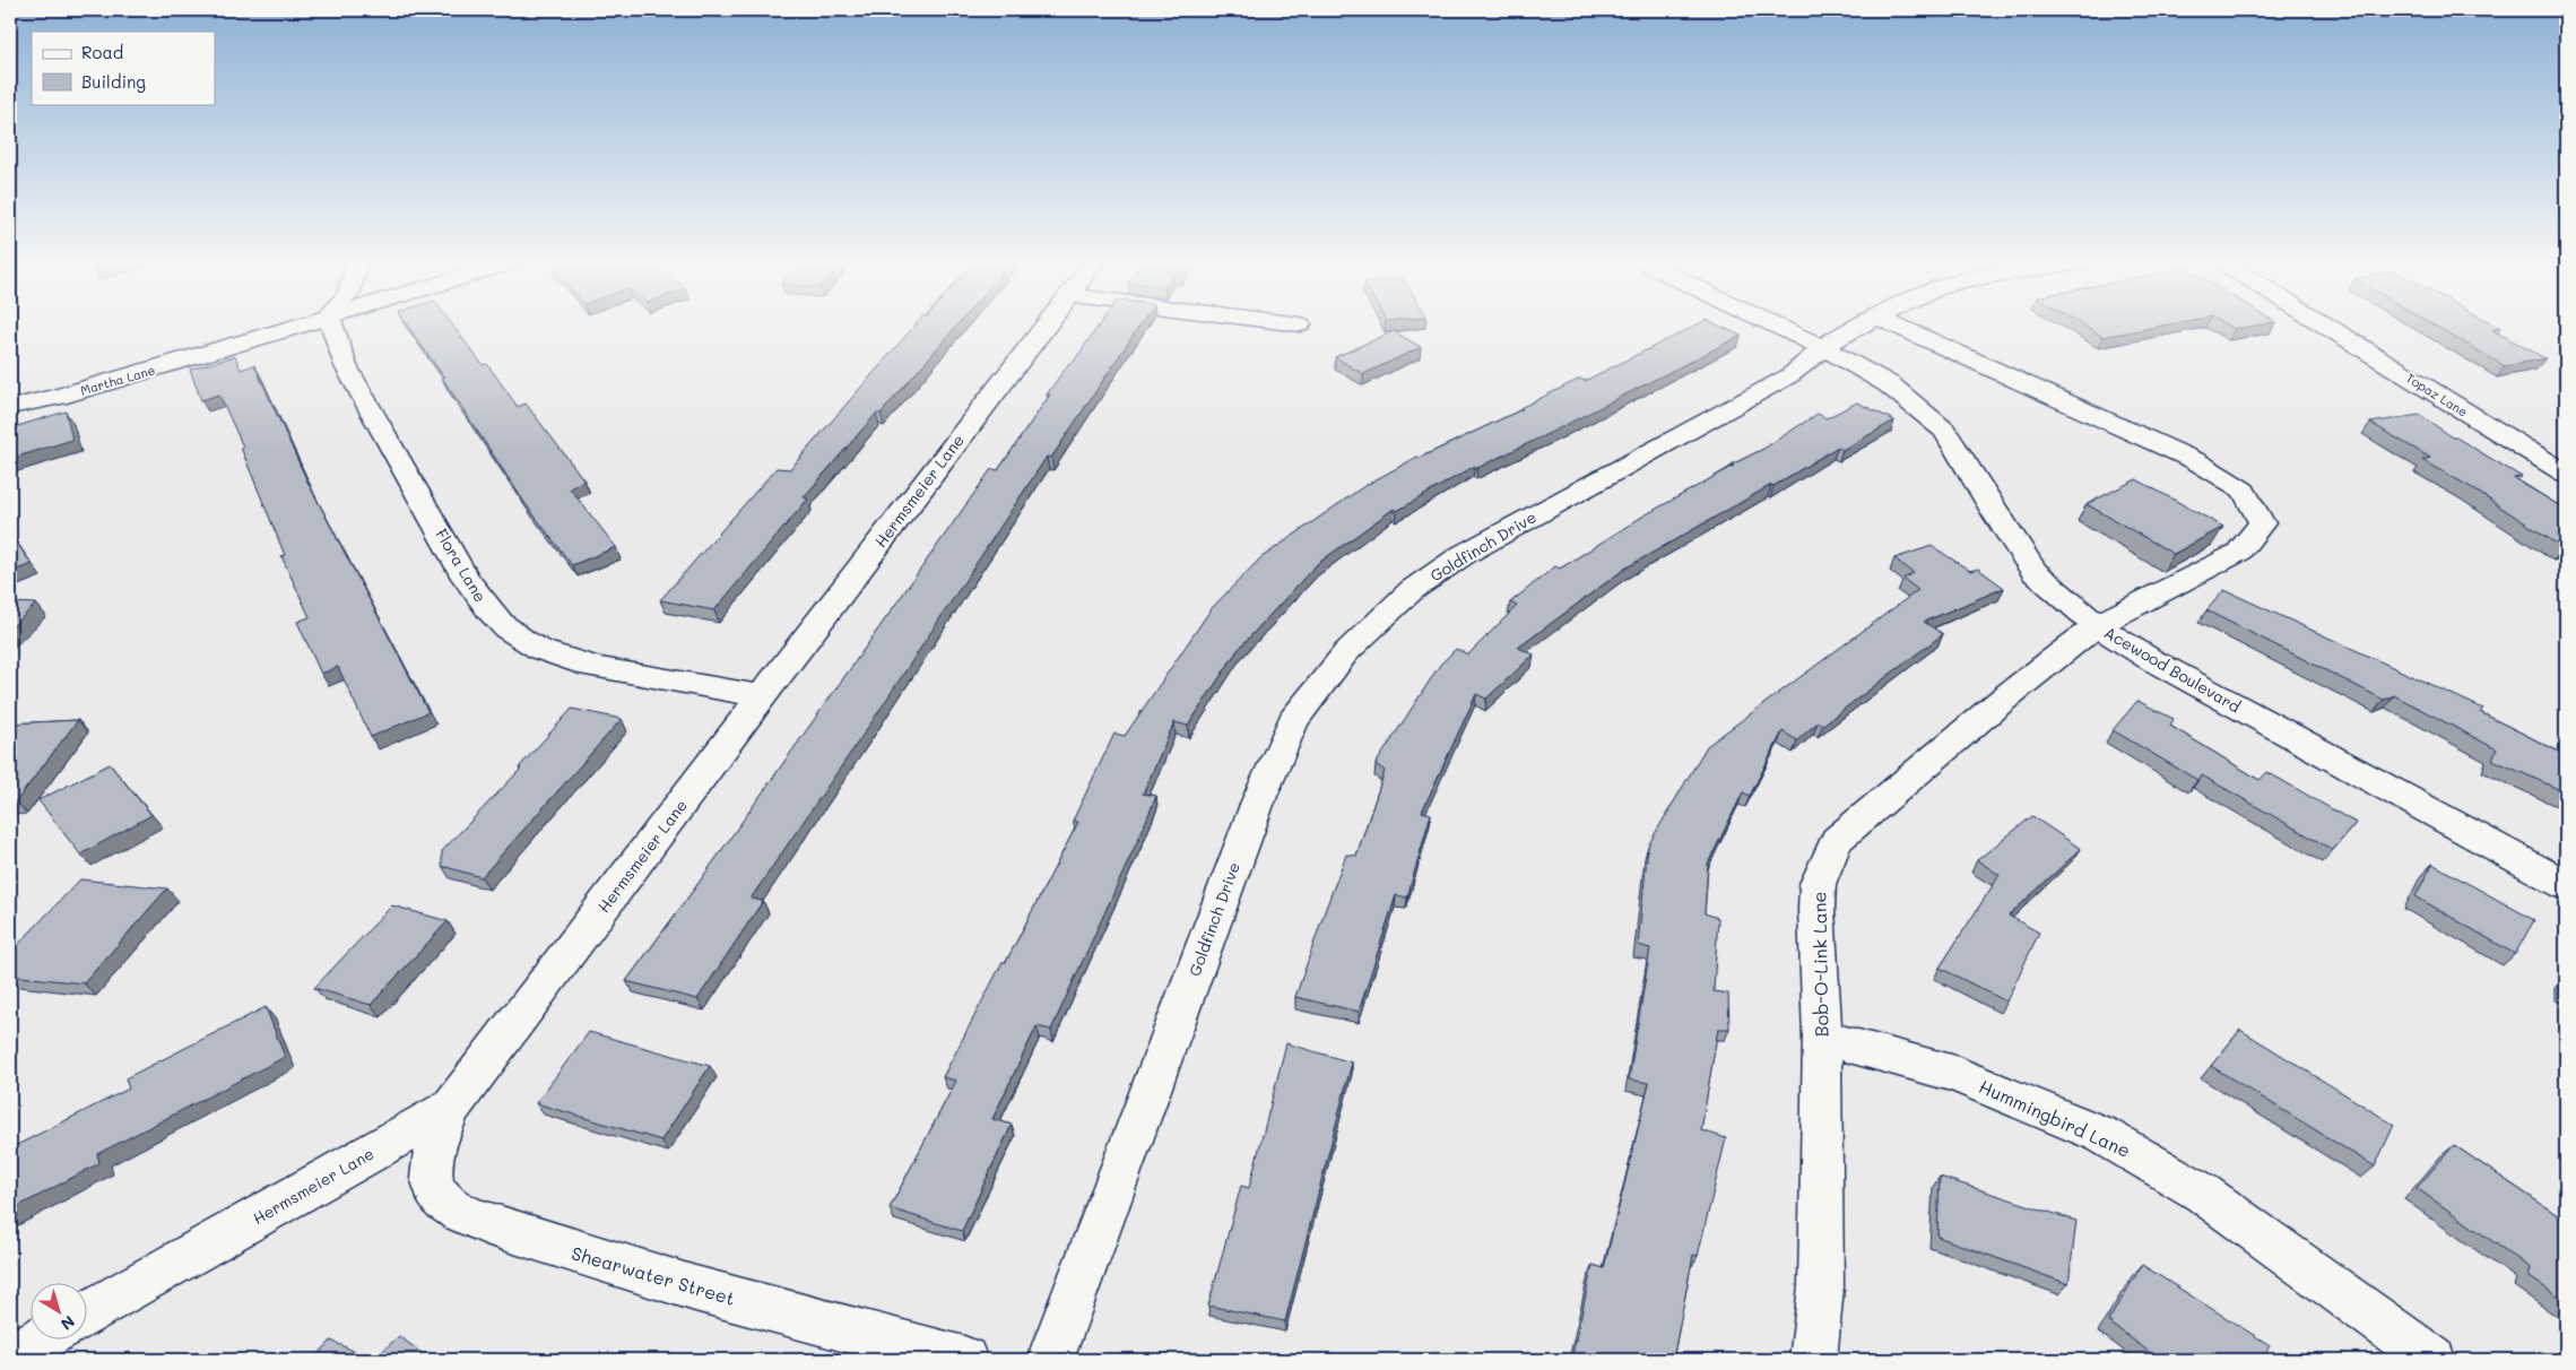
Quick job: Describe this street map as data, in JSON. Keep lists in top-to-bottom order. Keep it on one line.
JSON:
{"streets":{"street":["Martha Lane","Topaz Lane","Hermsmeier Lane","Goldfinch Drive","Flora Lane","Acewood Boulevard","Bob-O-Link Lane","Hummingbird Lane","Shearwater Street"]},"crossings":[["Hermsmeier Lane","Flora Lane"],["Hermsmeier Lane","Shearwater Street"],["Goldfinch Drive","Acewood Boulevard"],["Acewood Boulevard","Bob-O-Link Lane"],["Bob-O-Link Lane","Hummingbird Lane"]],"legend":["Road","Building"],"north":"bottom right"}
